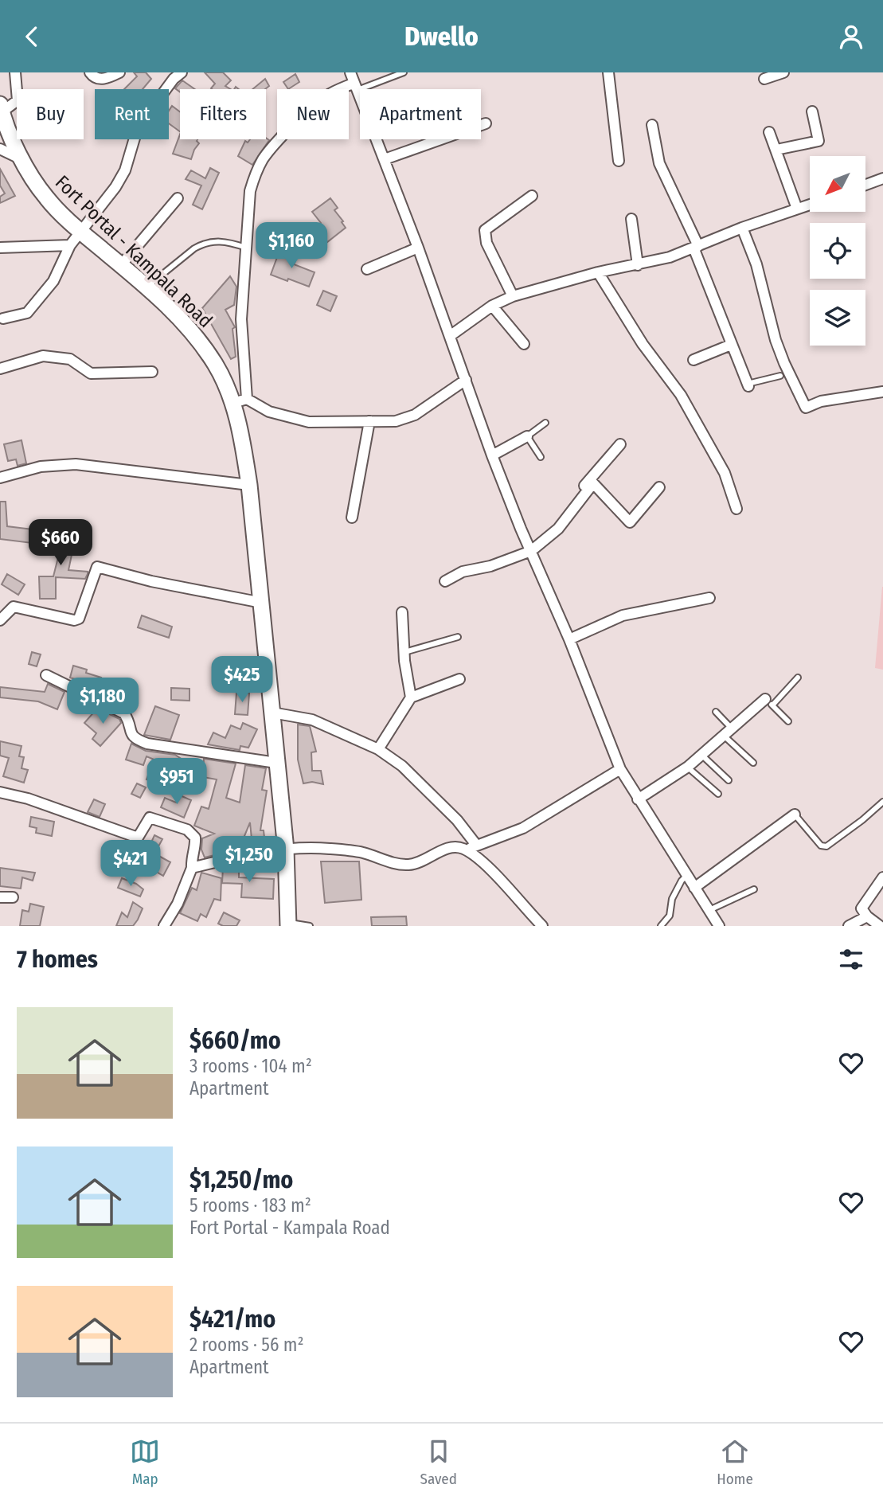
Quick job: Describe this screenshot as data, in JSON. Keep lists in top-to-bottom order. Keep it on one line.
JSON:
{"streets":{"main road":["Fort Portal - Kampala Road"]},"north":"bottom left","page":{"header":"Dwello","chip":["Buy","Rent","Filters","New","Apartment"],"price":["$1,160","$660","$425","$1,180","$951","$1,250","$421"],"heading":"7 homes","list":[{"name":"$660/mo","note":"3 rooms · 104 m² · Apartment"},{"name":"$1,250/mo","note":"5 rooms · 183 m² · Fort Portal - Kampala Road"},{"name":"$421/mo","note":"2 rooms · 56 m² · Apartment"}],"tabs":["Map","Saved","Home"]}}
